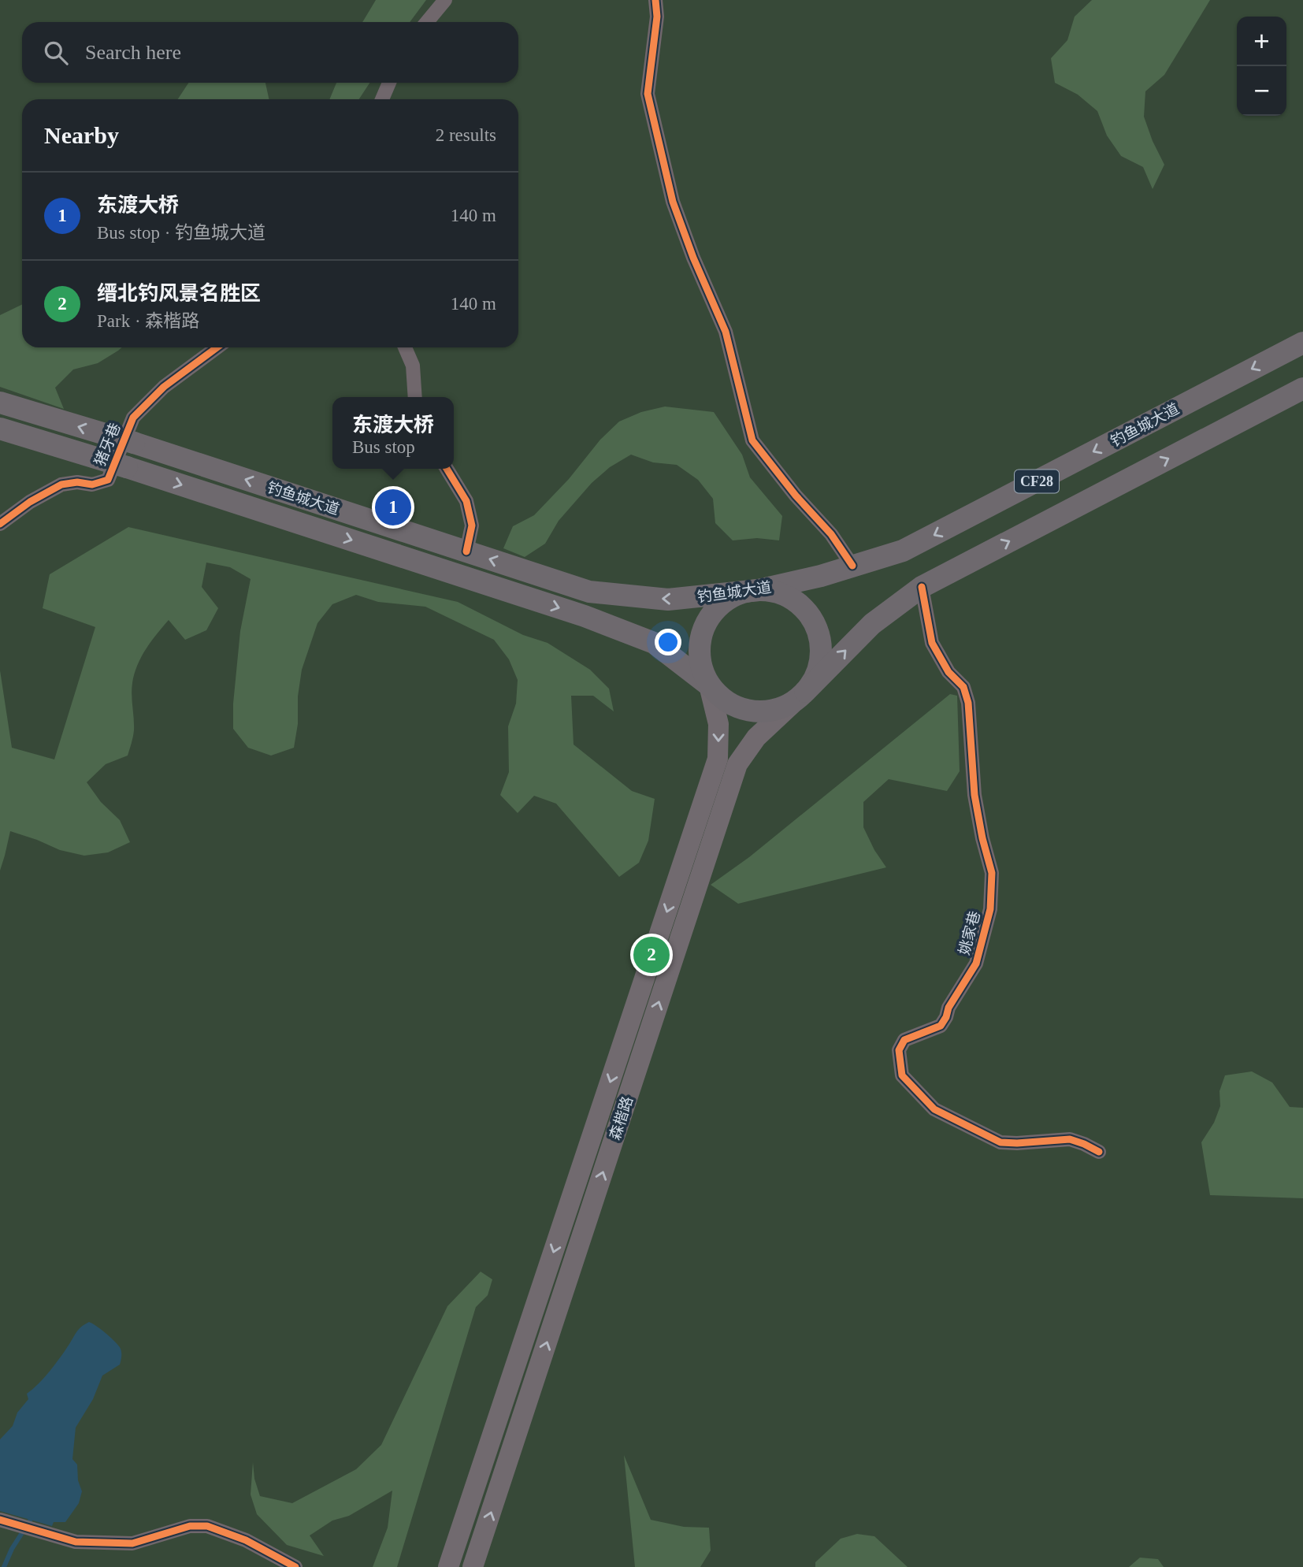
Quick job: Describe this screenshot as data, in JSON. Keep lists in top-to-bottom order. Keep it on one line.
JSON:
{"streets":{"main road":["钓鱼城大道","CF28","森楷路"],"street":["猪牙巷","姚家巷"]},"crossings":[["钓鱼城大道","CF28"],["钓鱼城大道","森楷路"],["CF28","姚家巷"],["CF28","森楷路"]],"page":{"map_buttons":["+","−"],"search":"Search here","heading":["Nearby","2 results"],"list":[{"mark":"1","name":"东渡大桥","note":"Bus stop · 钓鱼城大道","value":"140 m"},{"mark":"2","name":"缙北钓风景名胜区","note":"Park · 森楷路","value":"140 m"}],"popup":["东渡大桥","Bus stop"],"pins":["1","2"]}}
